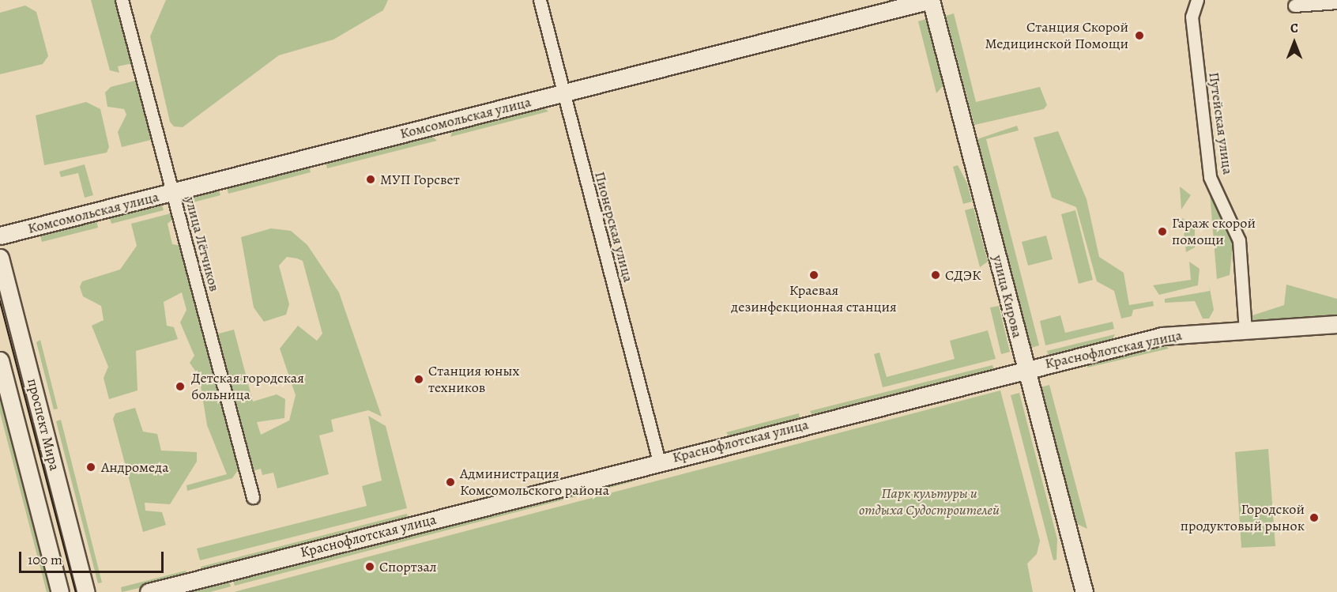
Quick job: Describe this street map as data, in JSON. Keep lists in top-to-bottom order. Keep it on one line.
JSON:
{"streets":{"street":["Комсомольская улица","Путейская улица","Пионерская улица","улица Лётчиков","улица Кирова","Краснофлотская улица","проспект Мира"]},"crossings":[["Комсомольская улица","Пионерская улица"],["Комсомольская улица","улица Лётчиков"],["Комсомольская улица","улица Кирова"],["Путейская улица","Краснофлотская улица"],["Пионерская улица","Краснофлотская улица"],["улица Кирова","Краснофлотская улица"]],"parks":["Парк культуры и отдыха Судостроителей"],"places":["Станция Скорой Медицинской Помощи","МУП Горсвет","Гараж скорой помощи","Краевая дезинфекционная станция","СДЭК","Станция юных техников","Детская городская больница","Андромеда","Администрация Комсомольского района","Городской продуктовый рынок","Спортзал"],"scale_bar":"100 m","north":"top"}
